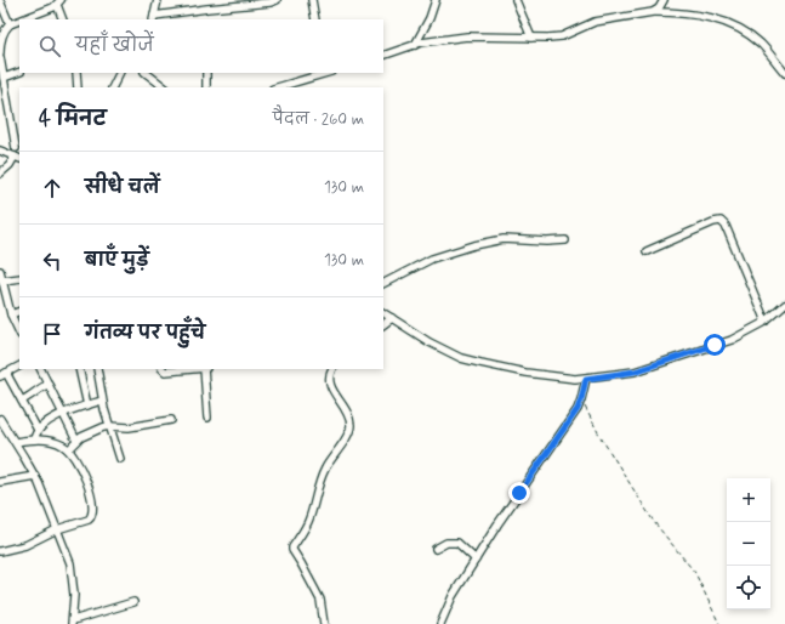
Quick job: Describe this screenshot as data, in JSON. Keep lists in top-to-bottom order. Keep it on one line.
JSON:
{"page":{"search":"यहाँ खोजें","heading":["4 मिनट","पैदल · 260 m"],"list":[["सीधे चलें","130 m"],["बाएँ मुड़ें","130 m"],"गंतव्य पर पहुँचे"],"map_buttons":["+","−"]}}
